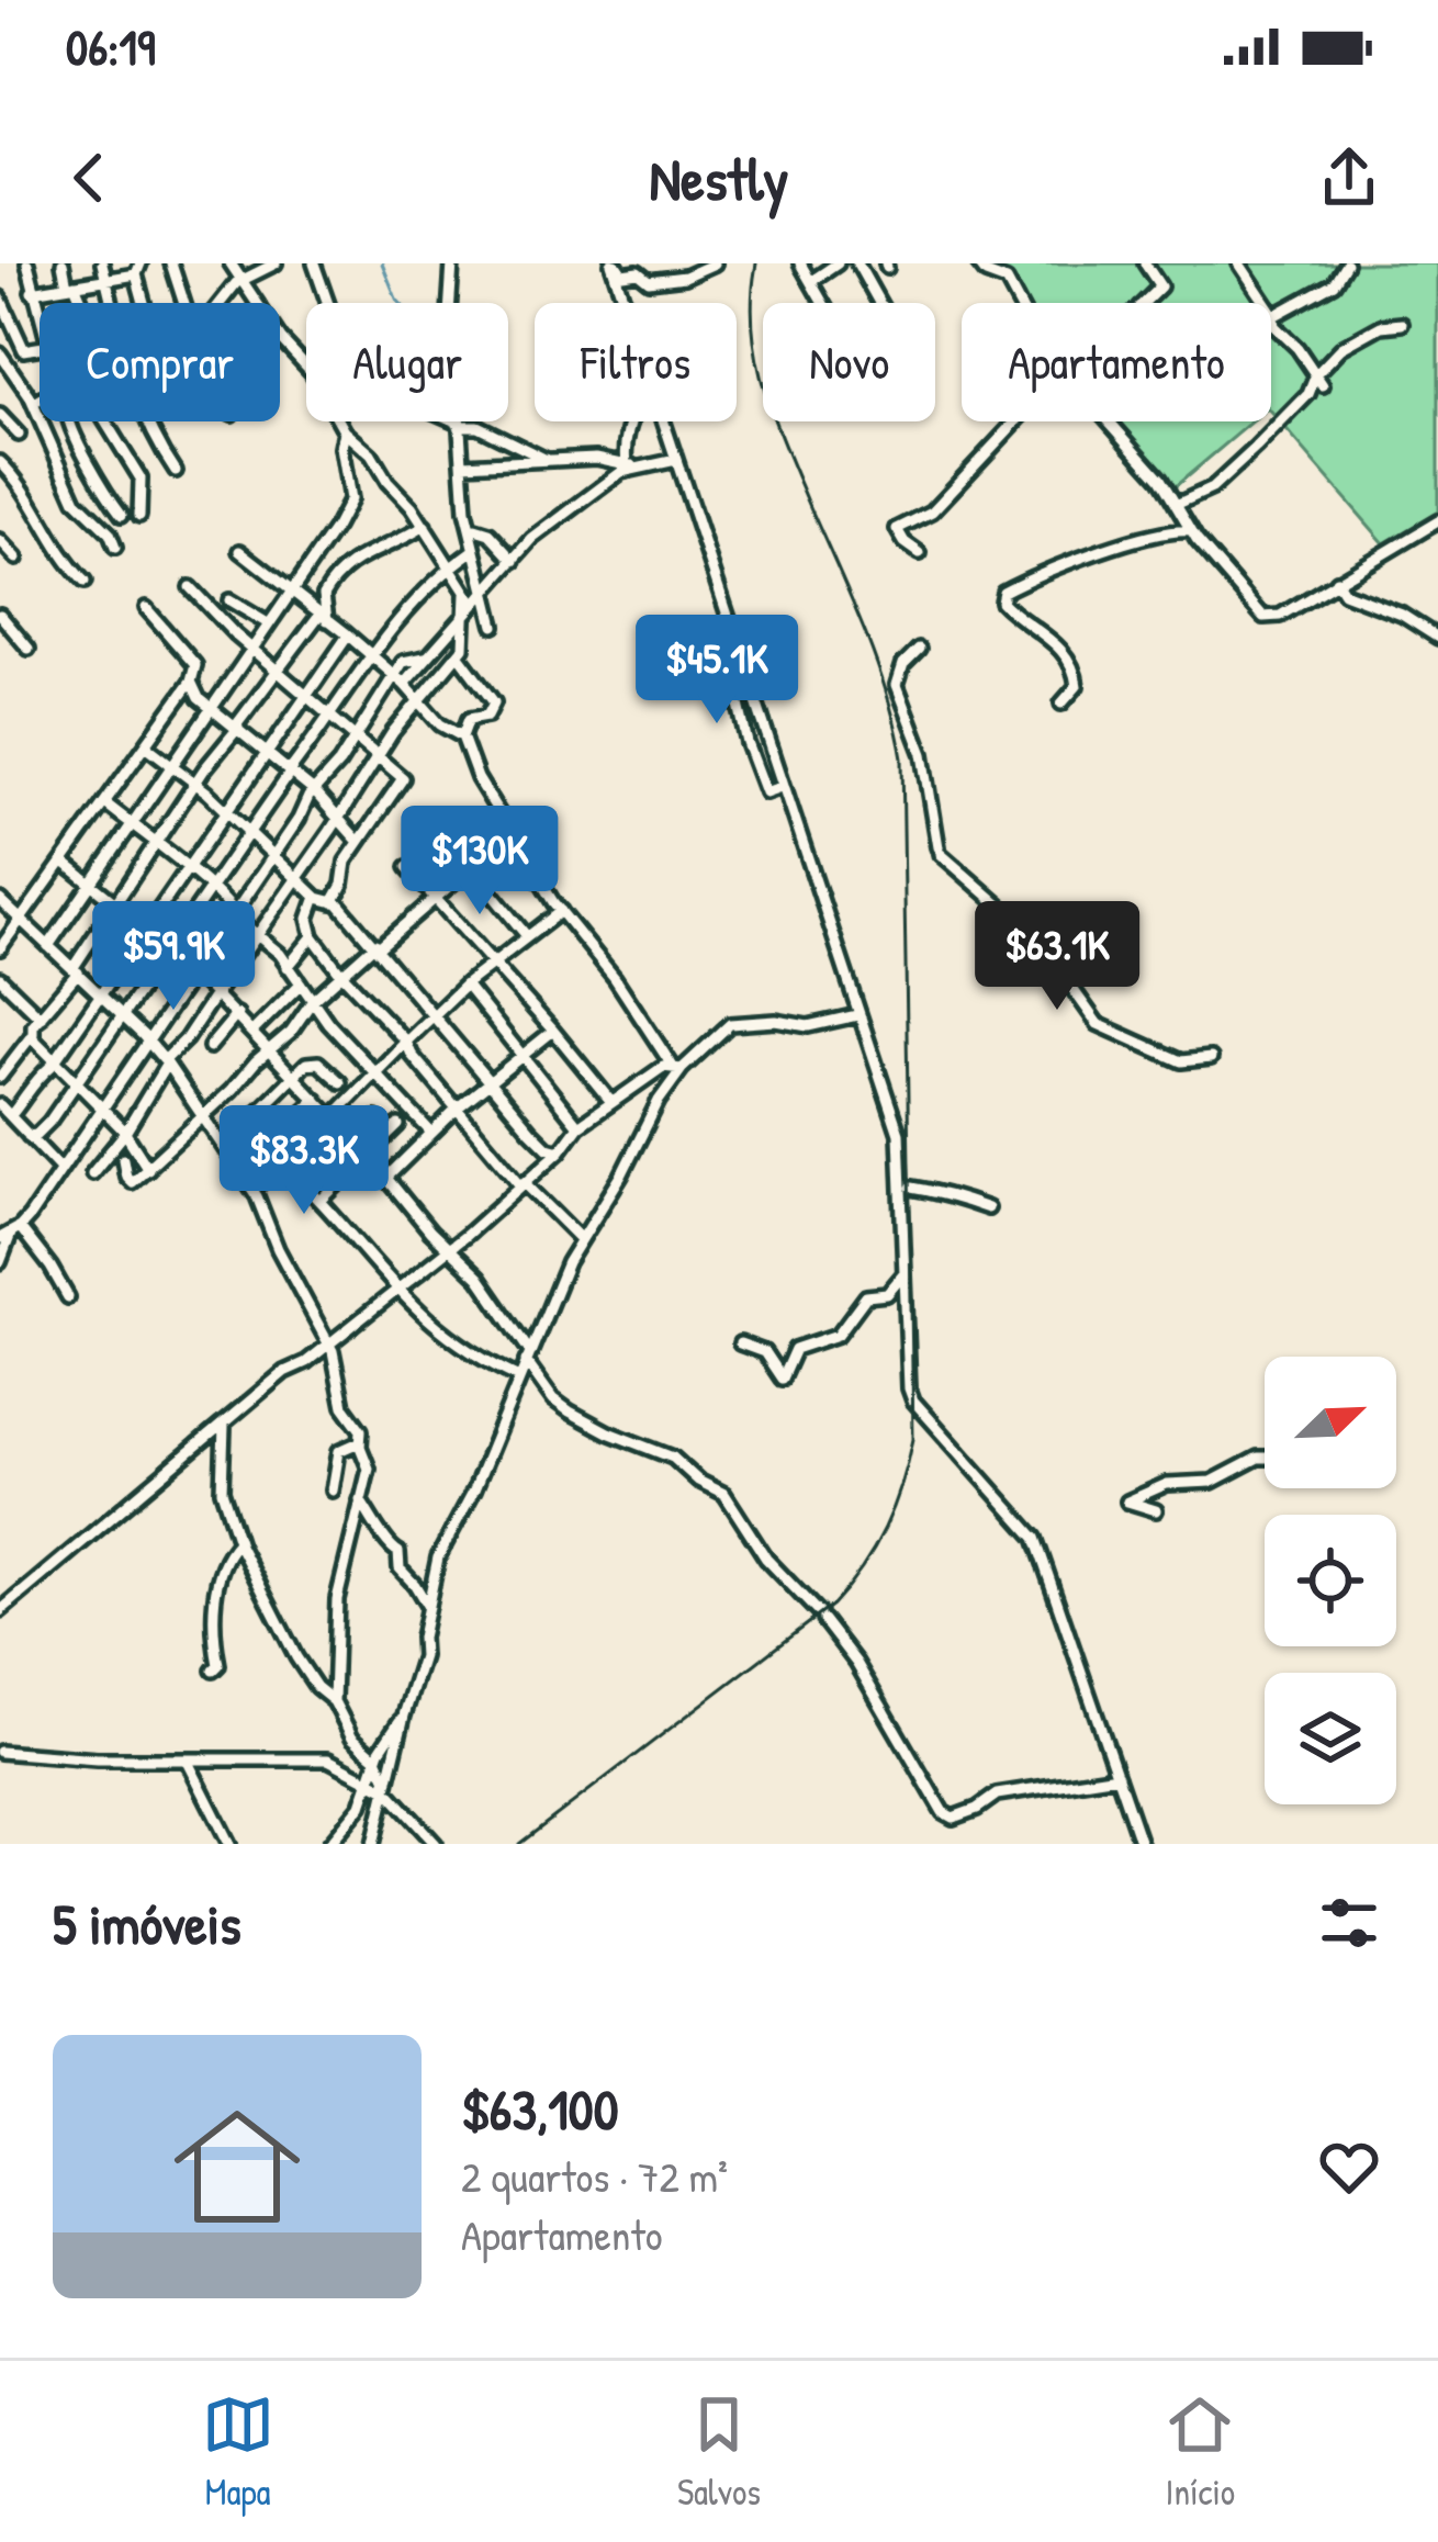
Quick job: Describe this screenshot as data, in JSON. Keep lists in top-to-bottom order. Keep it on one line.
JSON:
{"north":"top right","page":{"status":"06:19","header":"Nestly","chip":["Comprar","Alugar","Filtros","Novo","Apartamento"],"price":["$45.1K","$130K","$59.9K","$63.1K","$83.3K"],"heading":"5 imóveis","list":[{"name":"$63,100","note":"2 quartos · 72 m² · Apartamento"}],"tabs":["Mapa","Salvos","Início"]}}
